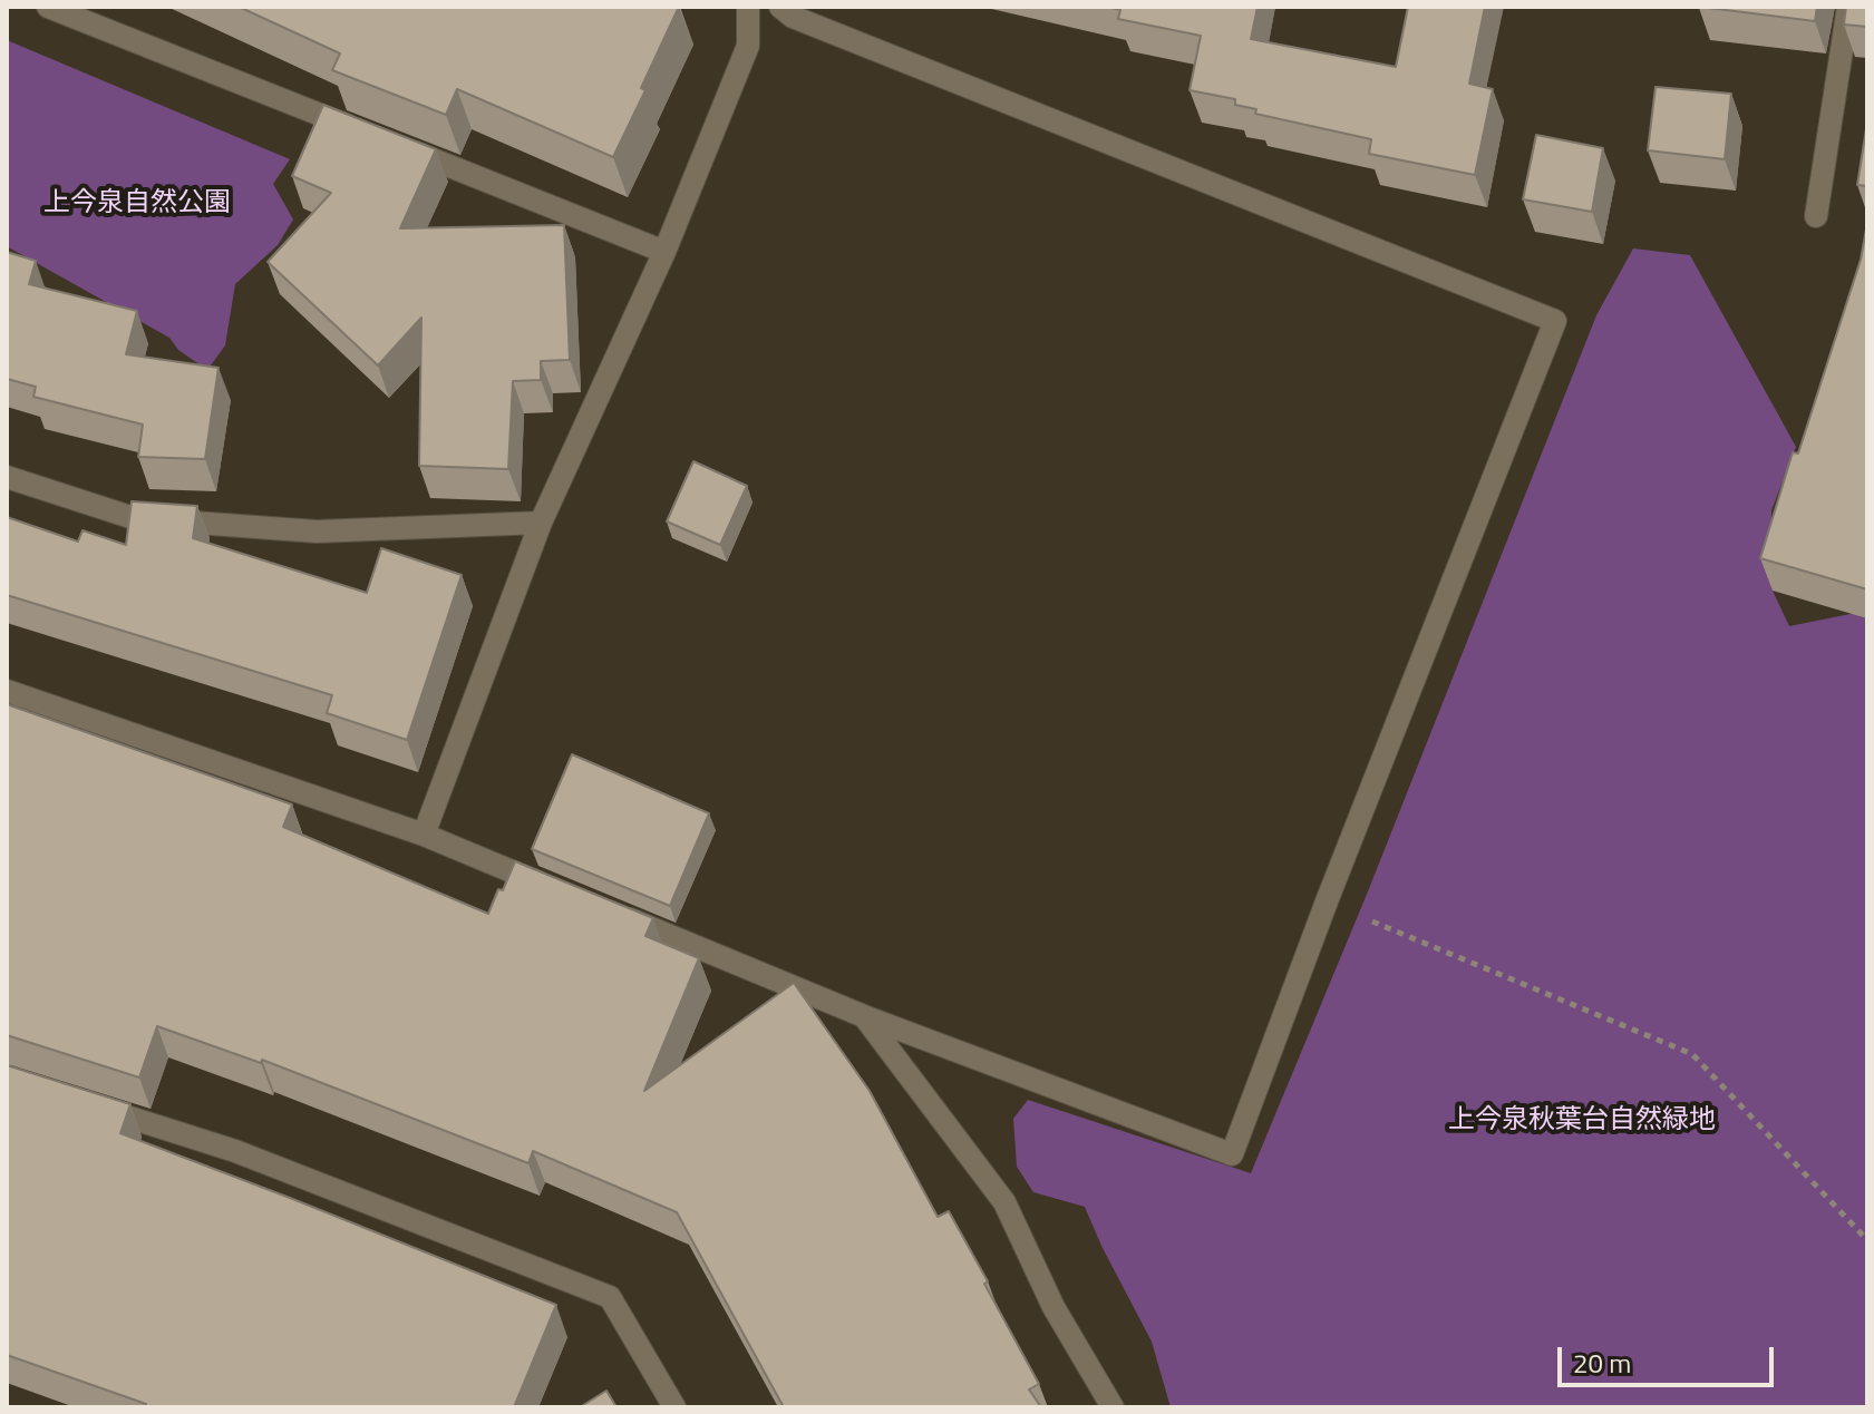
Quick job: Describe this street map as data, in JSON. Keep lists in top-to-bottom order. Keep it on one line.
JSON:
{"parks":["上今泉自然公園","上今泉秋葉台自然緑地"],"scale_bar":"20 m"}
